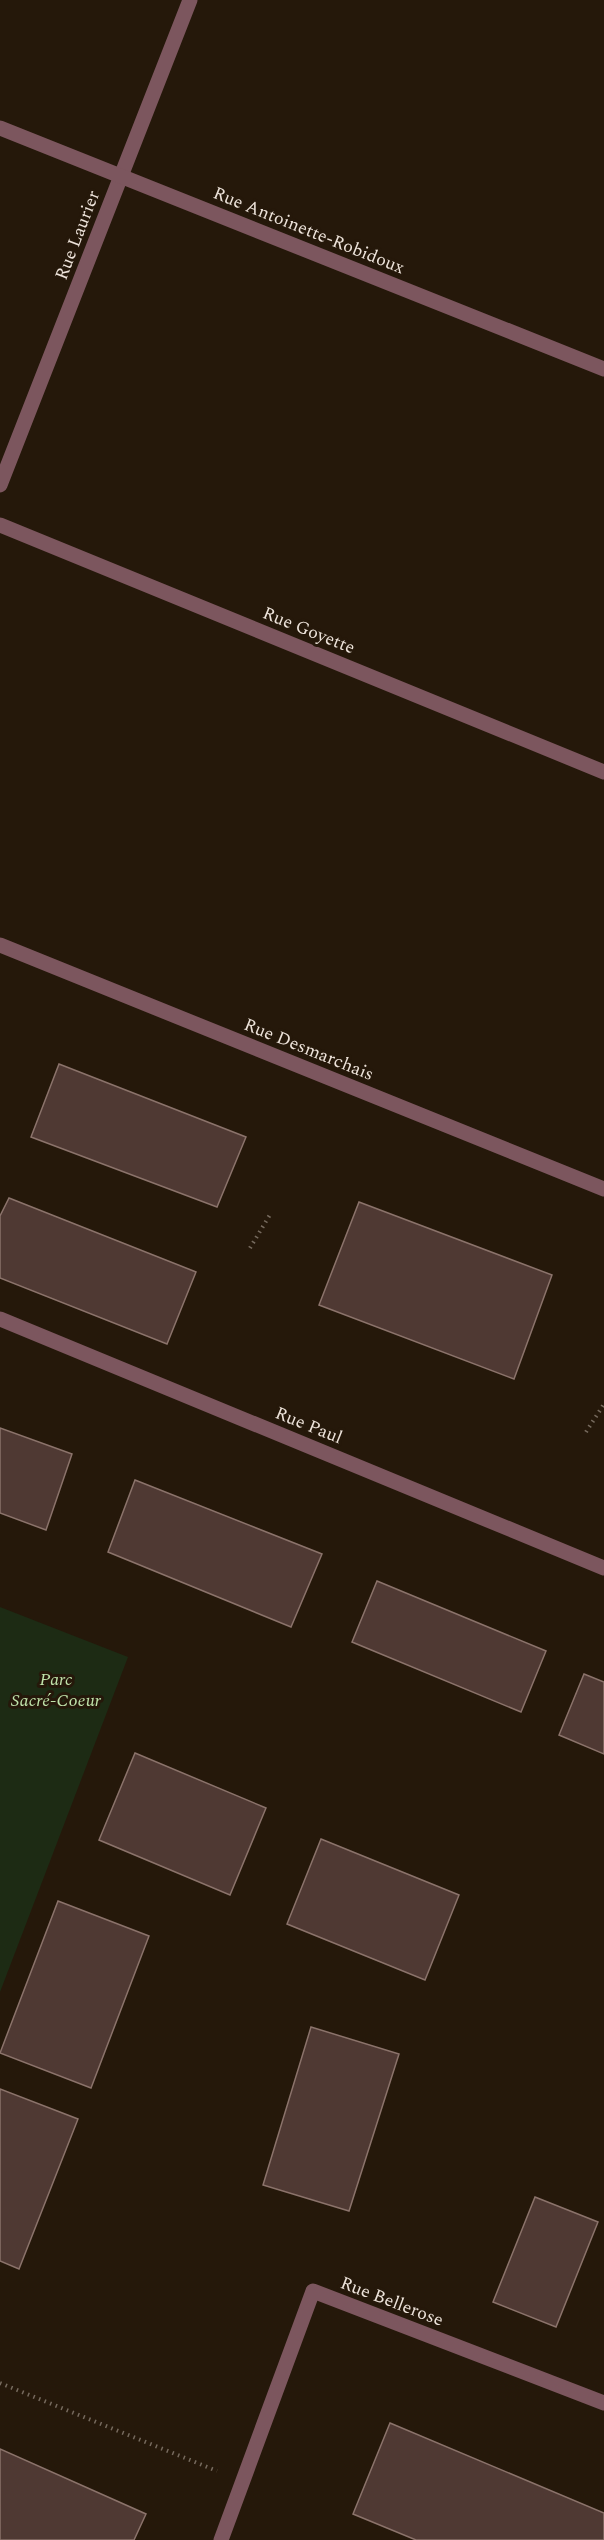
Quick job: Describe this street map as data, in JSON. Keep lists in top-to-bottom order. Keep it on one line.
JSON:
{"streets":{"street":["Rue Antoinette-Robidoux","Rue Laurier","Rue Goyette","Rue Desmarchais","Rue Paul","Rue Bellerose"]},"crossings":[["Rue Antoinette-Robidoux","Rue Laurier"]],"parks":["Parc Sacré-Coeur"]}
